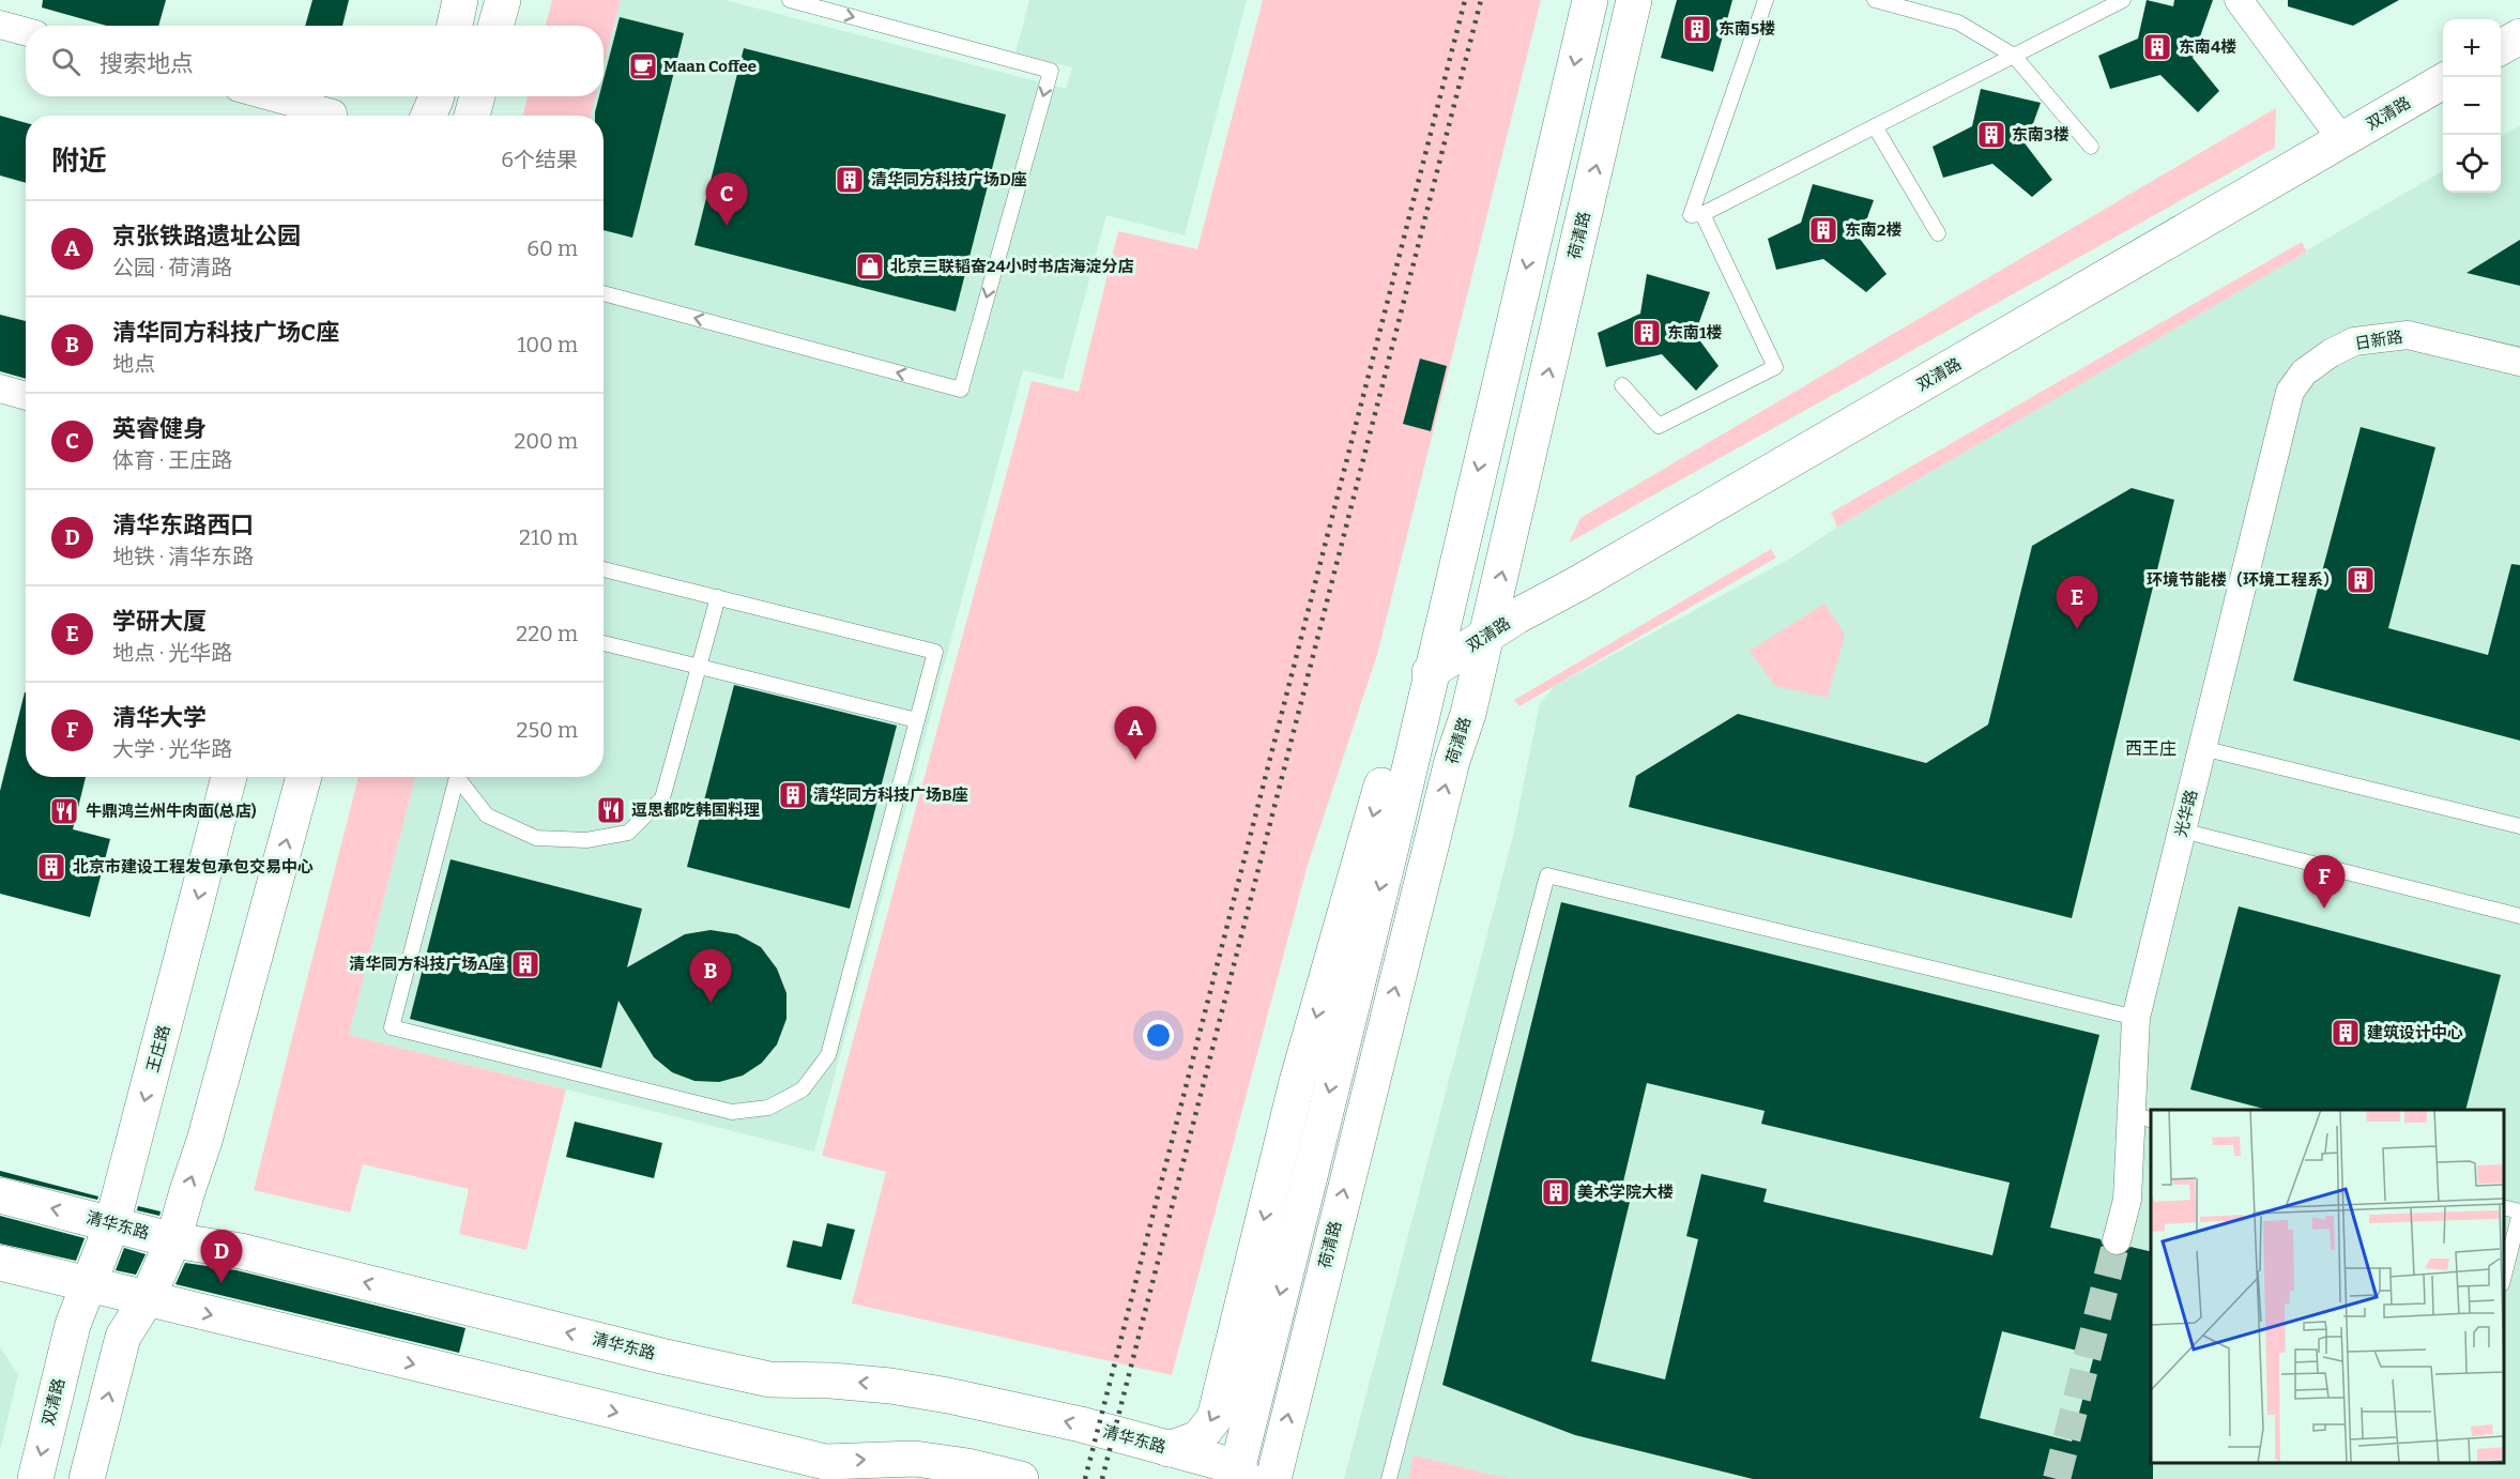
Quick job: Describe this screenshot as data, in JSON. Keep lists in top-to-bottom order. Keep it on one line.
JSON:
{"streets":{"main road":["双清路","荷清路","王庄路","清华东路"],"street":["日新路","光华路"]},"crossings":[["双清路","荷清路"],["双清路","王庄路"],["日新路","光华路"],["王庄路","清华东路"]],"districts":["西王庄"],"places":{"building":["东南5楼","东南4楼","东南3楼","清华同方科技广场D座","东南2楼","东南1楼","环境节能楼（环境工程系）","清华同方科技广场B座","北京市建设工程发包承包交易中心","清华同方科技广场A座","建筑设计中心","美术学院大楼"],"cafe":["Maan Coffee"],"shop":["北京三联韬奋24小时书店海淀分店"],"restaurant":["逗思都吃韩国料理","牛鼎鸿兰州牛肉面(总店)"]},"page":{"map_buttons":["+","−"],"search":"搜索地点","heading":["附近","6个结果"],"pins":["C","E","A","F","B","D"],"list":[{"mark":"A","name":"京张铁路遗址公园","note":"公园 · 荷清路","value":"60 m"},{"mark":"B","name":"清华同方科技广场C座","note":"地点","value":"100 m"},{"mark":"C","name":"英睿健身","note":"体育 · 王庄路","value":"200 m"},{"mark":"D","name":"清华东路西口","note":"地铁 · 清华东路","value":"210 m"},{"mark":"E","name":"学研大厦","note":"地点 · 光华路","value":"220 m"},{"mark":"F","name":"清华大学","note":"大学 · 光华路","value":"250 m"}]}}
